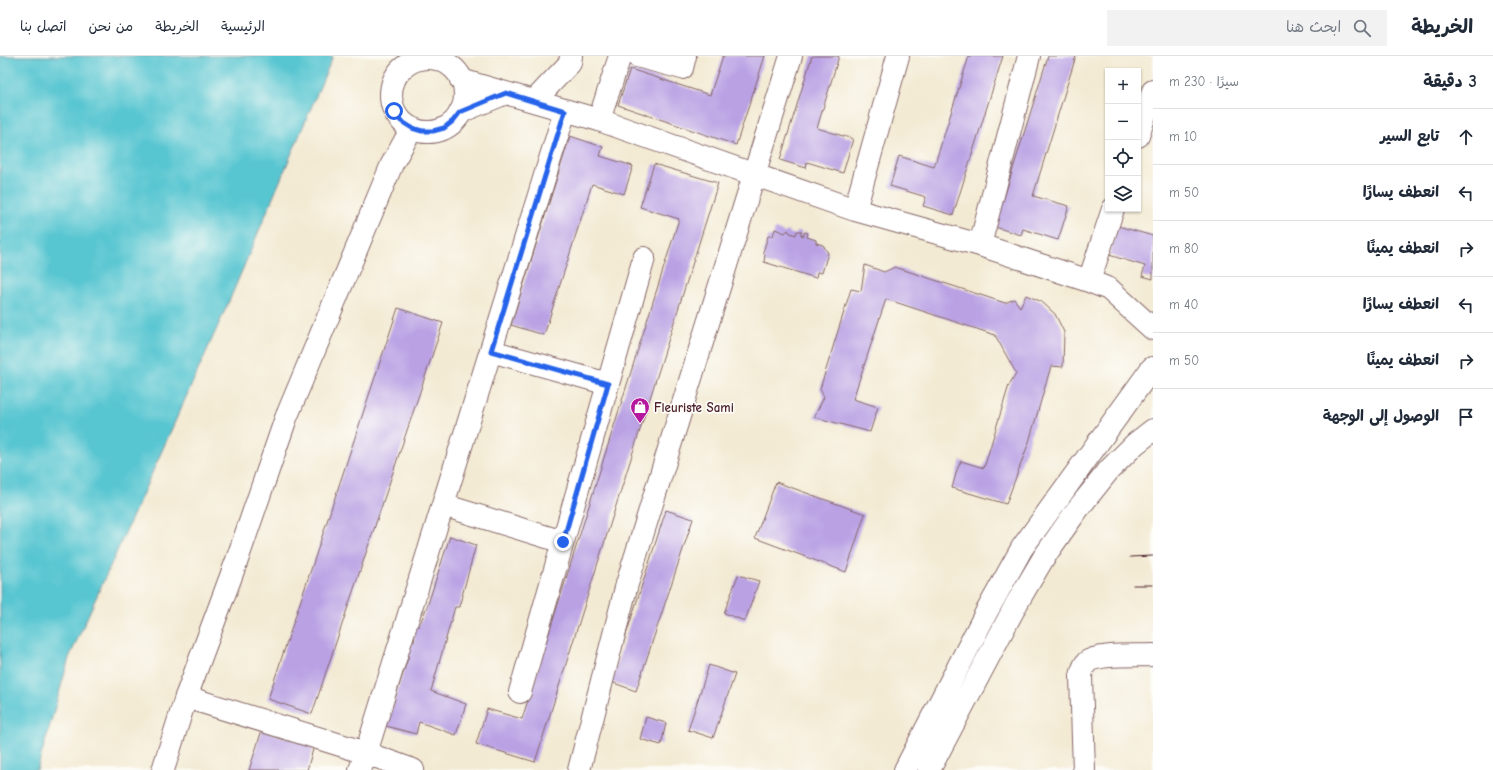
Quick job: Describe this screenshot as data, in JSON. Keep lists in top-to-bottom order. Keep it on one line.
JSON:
{"places":{"shop":["Fleuriste Sami"]},"page":{"header":"الخريطة","search":"ابحث هنا","nav":["الرئيسية","الخريطة","من نحن","اتصل بنا"],"heading":["3 دقيقة","سيرًا · 230 m"],"map_buttons":["+","−"],"list":[["تابع السير","10 m"],["انعطف يسارًا","50 m"],["انعطف يمينًا","80 m"],["انعطف يسارًا","40 m"],["انعطف يمينًا","50 m"],"الوصول إلى الوجهة"]}}
